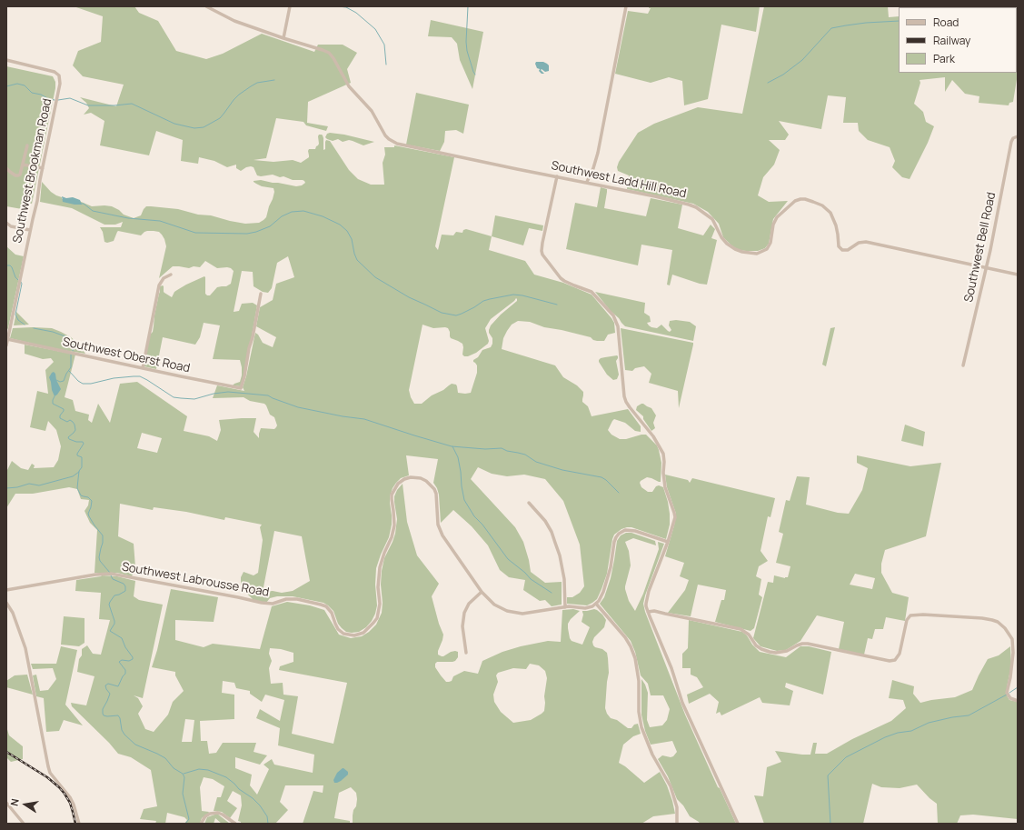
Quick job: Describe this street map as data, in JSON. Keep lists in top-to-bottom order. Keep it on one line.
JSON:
{"streets":{"street":["Southwest Brookman Road","Southwest Ladd Hill Road","Southwest Bell Road","Southwest Oberst Road","Southwest Labrousse Road"]},"crossings":[["Southwest Brookman Road","Southwest Oberst Road"],["Southwest Ladd Hill Road","Southwest Bell Road"]],"legend":["Road","Railway","Park"],"north":"left"}
